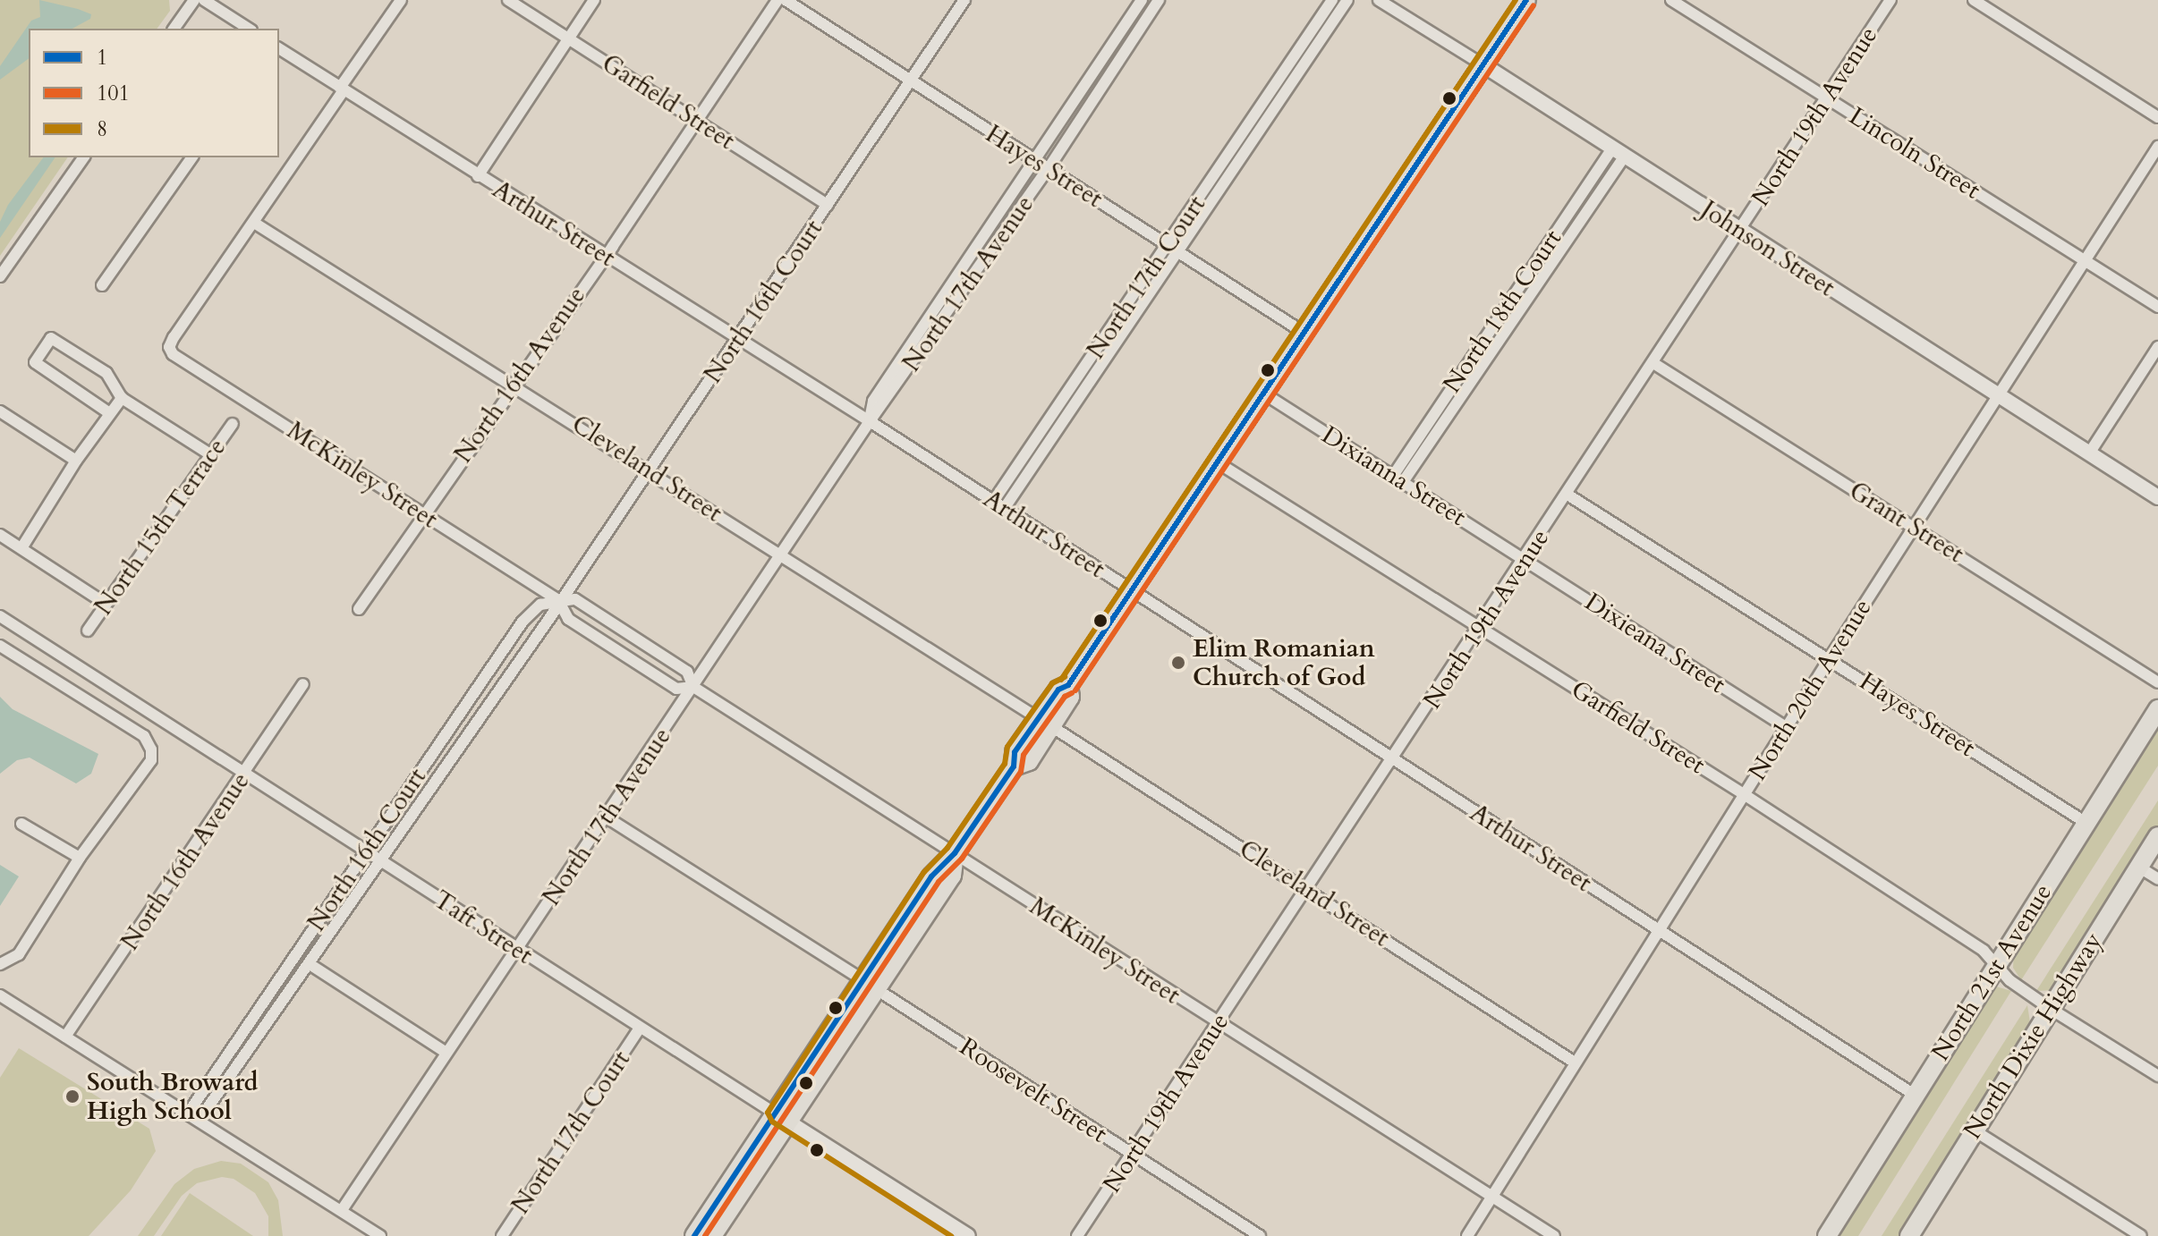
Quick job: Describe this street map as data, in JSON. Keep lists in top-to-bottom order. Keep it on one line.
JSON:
{"streets":{"main road":["North 21st Avenue","North Dixie Highway"],"street":["Garfield Street","North 19th Avenue","Lincoln Street","Hayes Street","Arthur Street","Johnson Street","North 17th Court","North 17th Avenue","North 16th Court","North 18th Court","North 16th Avenue","Cleveland Street","McKinley Street","Dixianna Street","Grant Street","North 15th Terrace","Dixieana Street","North 20th Avenue","Taft Street","Roosevelt Street"]},"crossings":[["Garfield Street","North 19th Avenue"],["Garfield Street","North 16th Court"],["Garfield Street","North 16th Avenue"],["Garfield Street","North 20th Avenue"],["Garfield Street","North 21st Avenue"],["Garfield Street","North Dixie Highway"],["North 19th Avenue","Lincoln Street"],["North 19th Avenue","Hayes Street"],["North 19th Avenue","Arthur Street"],["North 19th Avenue","Johnson Street"],["North 19th Avenue","Cleveland Street"],["North 19th Avenue","McKinley Street"],["North 19th Avenue","Dixianna Street"],["North 19th Avenue","Grant Street"],["North 19th Avenue","Dixieana Street"],["North 19th Avenue","Roosevelt Street"],["Lincoln Street","North 20th Avenue"],["Hayes Street","North 17th Court"],["Hayes Street","North 17th Avenue"],["Hayes Street","North 16th Court"],["Hayes Street","North 20th Avenue"],["Hayes Street","North 21st Avenue"],["Arthur Street","North 17th Court"],["Arthur Street","North 17th Avenue"],["Arthur Street","North 16th Court"],["Arthur Street","North 16th Avenue"],["Arthur Street","North 20th Avenue"],["Arthur Street","North 21st Avenue"],["Johnson Street","North 18th Court"],["Johnson Street","North 20th Avenue"],["North 17th Court","Taft Street"],["North 17th Avenue","Cleveland Street"],["North 17th Avenue","McKinley Street"],["North 17th Avenue","Taft Street"],["North 17th Avenue","Roosevelt Street"],["North 16th Court","Cleveland Street"],["North 16th Court","McKinley Street"],["North 16th Court","Taft Street"],["North 18th Court","Dixianna Street"],["North 16th Avenue","Cleveland Street"],["North 16th Avenue","McKinley Street"],["North 16th Avenue","Taft Street"],["Cleveland Street","McKinley Street"],["Cleveland Street","North 20th Avenue"],["McKinley Street","North 20th Avenue"],["Dixianna Street","Dixieana Street"],["Grant Street","North 20th Avenue"],["Dixieana Street","North 20th Avenue"]],"places":["Elim Romanian Church of God","South Broward High School"],"lines":["transit line 1","transit line 8","transit line 101"],"legend":["1","101","8"]}
